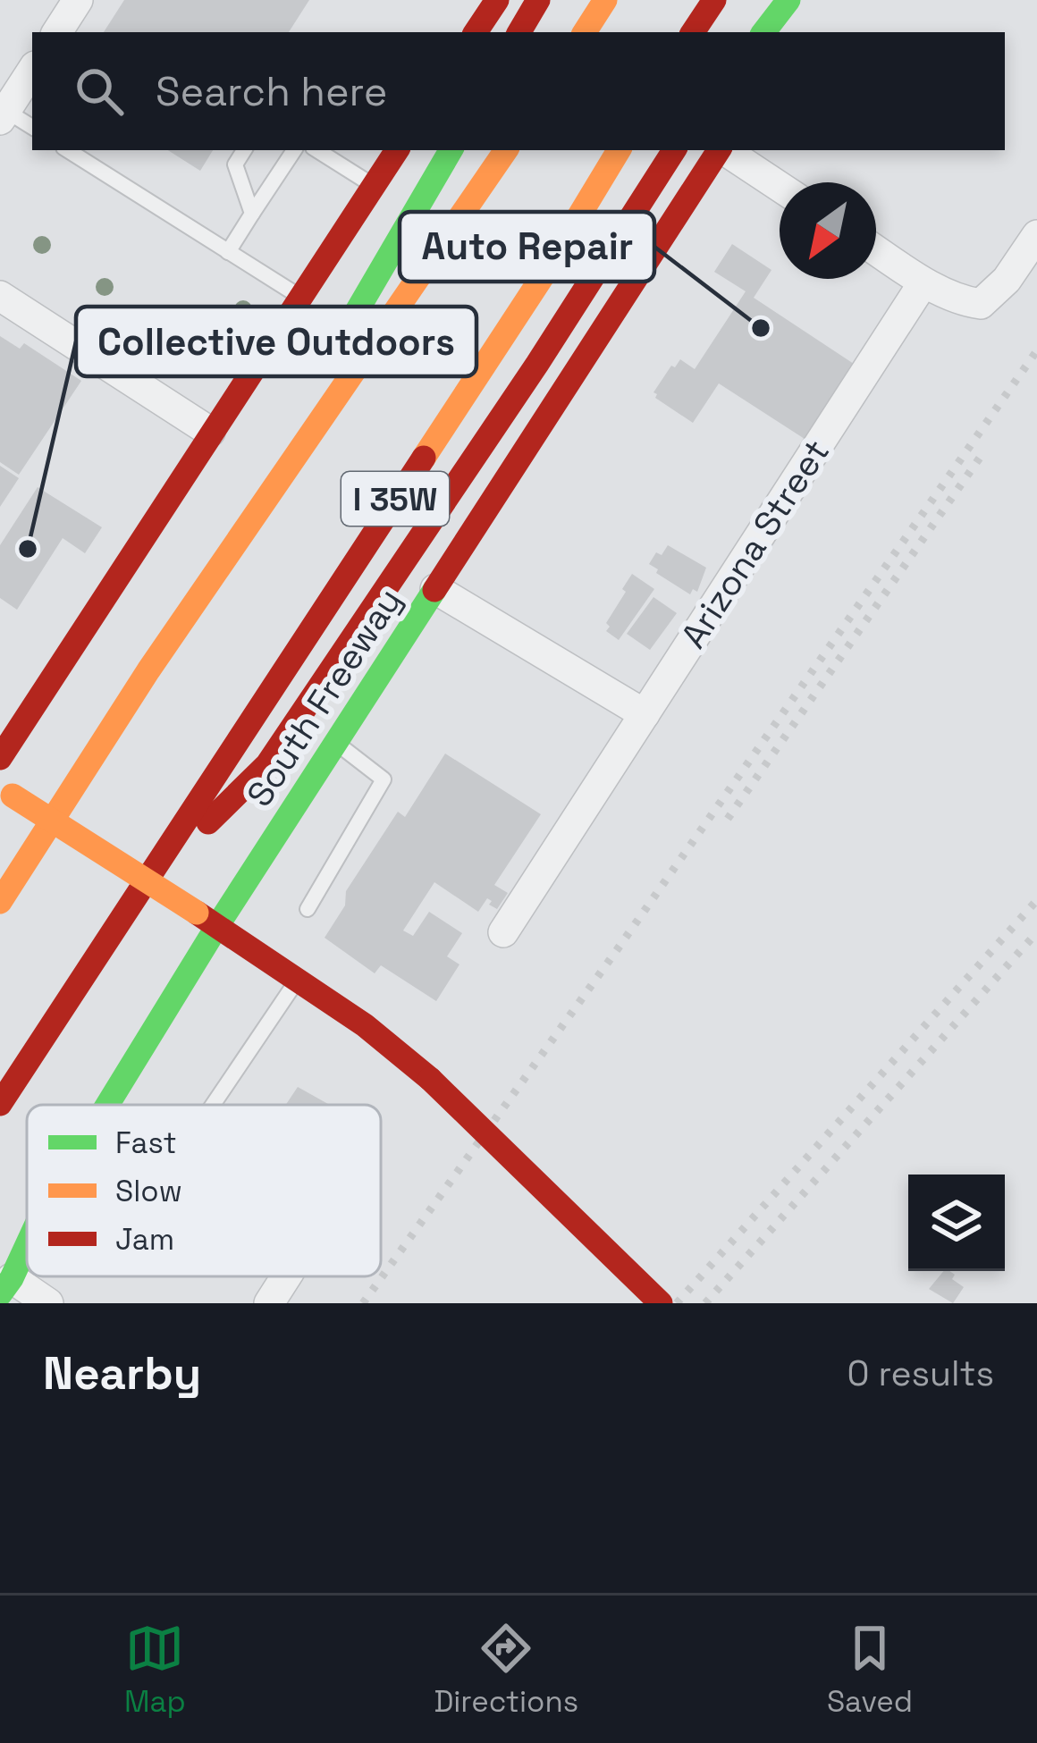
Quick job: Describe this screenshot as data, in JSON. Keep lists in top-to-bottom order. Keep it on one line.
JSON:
{"streets":{"main road":["I 35W","South Freeway"],"street":["Arizona Street"]},"places":["Auto Repair","Collective Outdoors"],"legend":["Fast","Slow","Jam"],"north":"bottom left","page":{"search":"Search here","heading":["Nearby","0 results"],"nav":["Map","Directions","Saved"]}}
